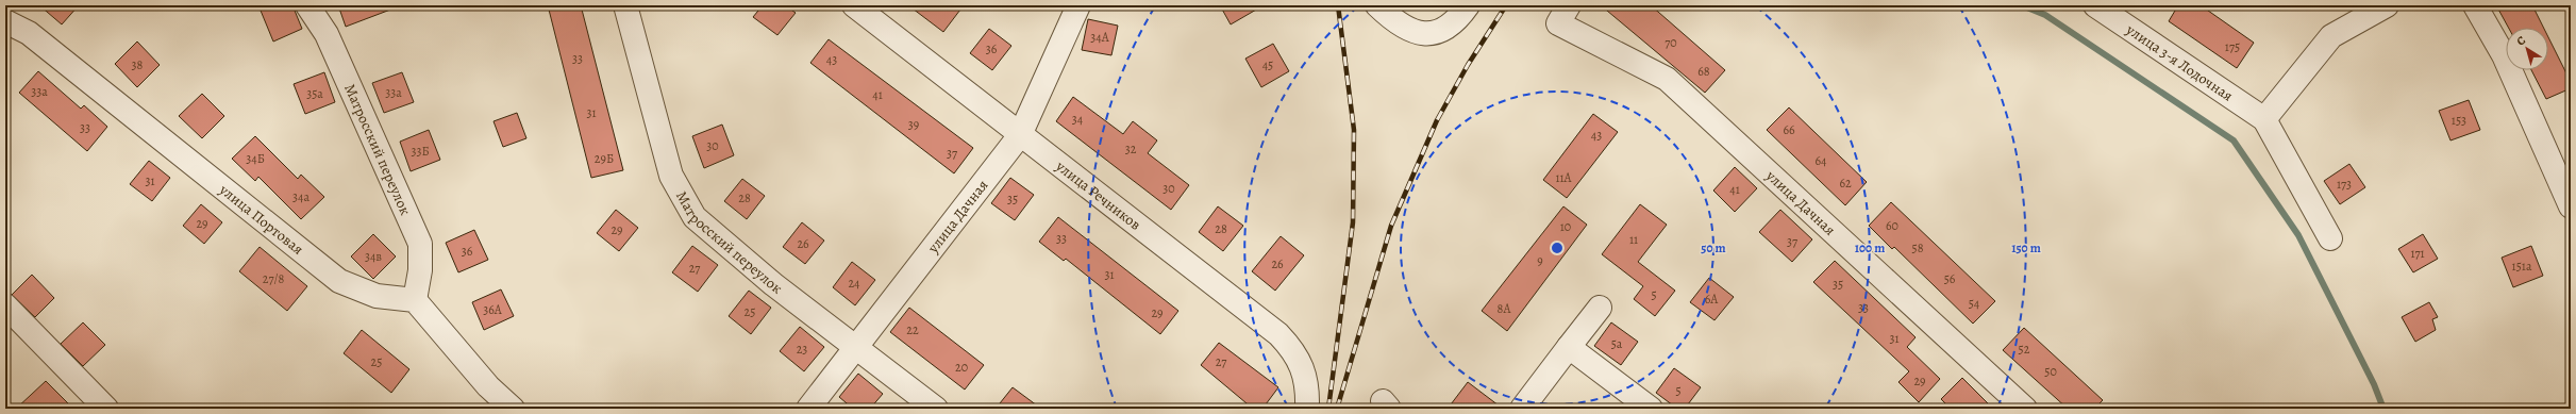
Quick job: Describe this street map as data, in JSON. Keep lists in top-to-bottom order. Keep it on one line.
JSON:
{"streets":{"street":["улица 3-я Лодочная","Матросский переулок","улица Речников","улица Дачная","улица Портовая"]},"crossings":[["Матросский переулок","улица Дачная"],["Матросский переулок","улица Портовая"],["улица Речников","улица Дачная"]],"house_numbers":["34А","70","175","36","33","43","38","45","68","33а","33а","35а","41","31","34","153","39","33","66","43","30","32","33Б","37","34Б","29Б","64","11А","31","62","173","30","41","34а","28","35","29","60","10","28","29","33","11","37","26","58","36","171","34в","9","26","151а","27","31","27/8","56","24","35","5","6А","54","33","8А","36А","25","29","22","31","5а","23","52","25","27","20","50","29","5"],"north":"top left","rings":["50 m","100 m","150 m"]}
